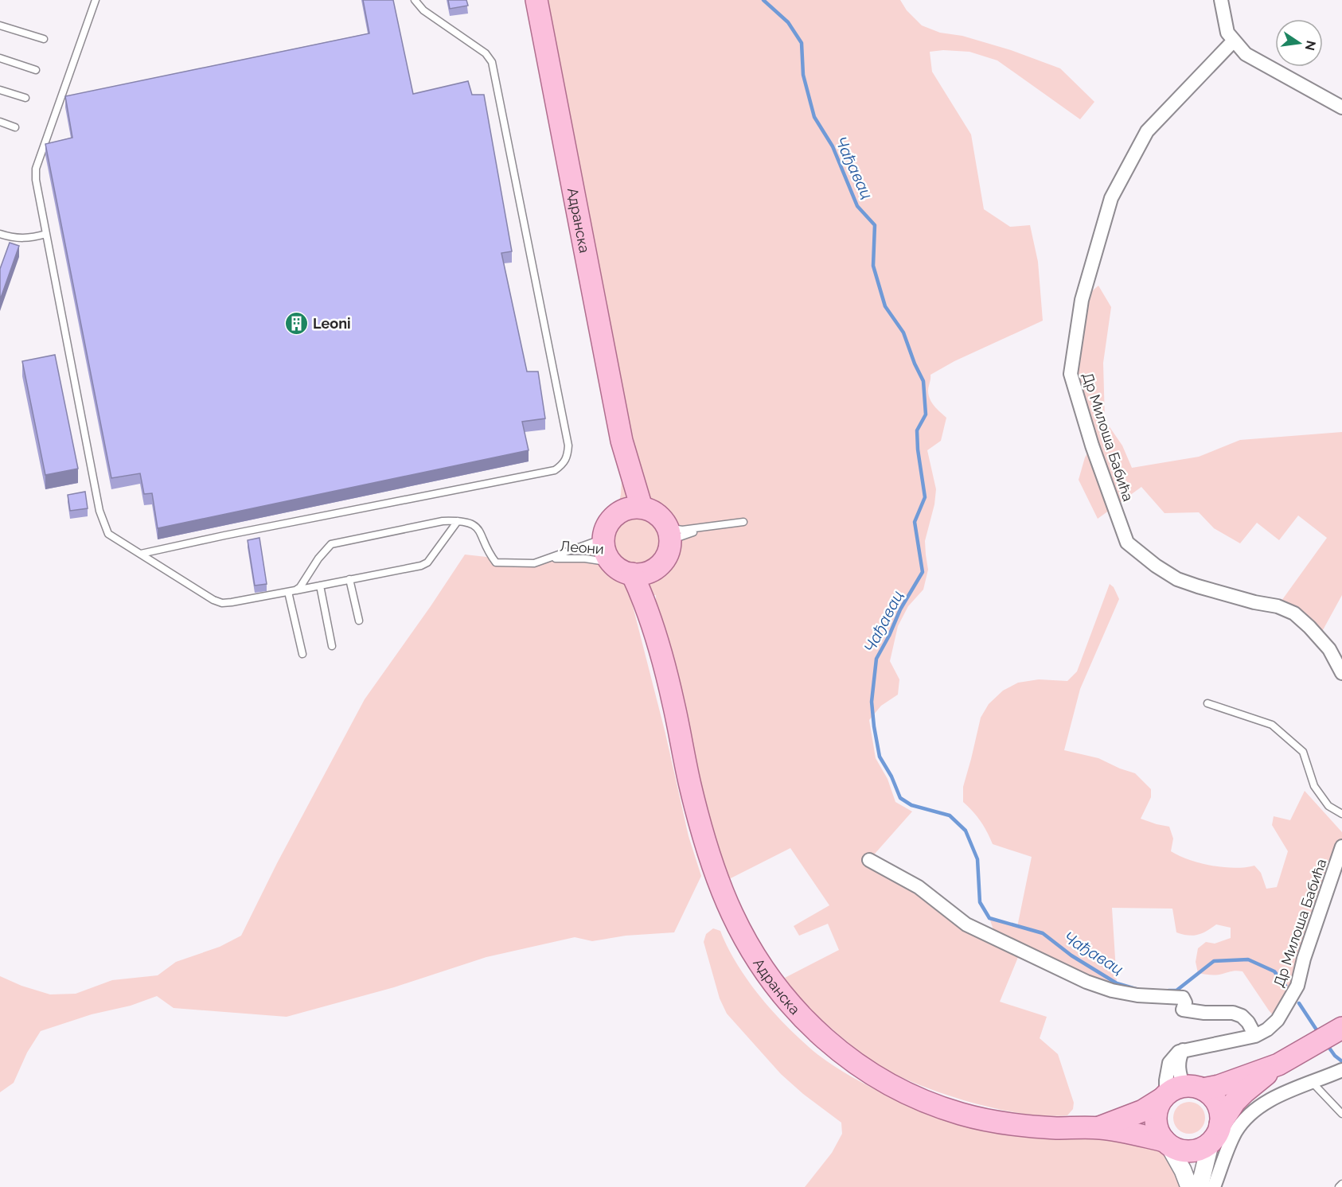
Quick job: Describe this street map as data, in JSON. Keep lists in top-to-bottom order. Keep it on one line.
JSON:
{"streets":{"main road":["Адранска"],"street":["Др Милоша Бабића"],"lane":["Леони"]},"crossings":[["Адранска","Леони"]],"water":["Чађавац"],"places":{"building":["Leoni"]},"north":"right"}
